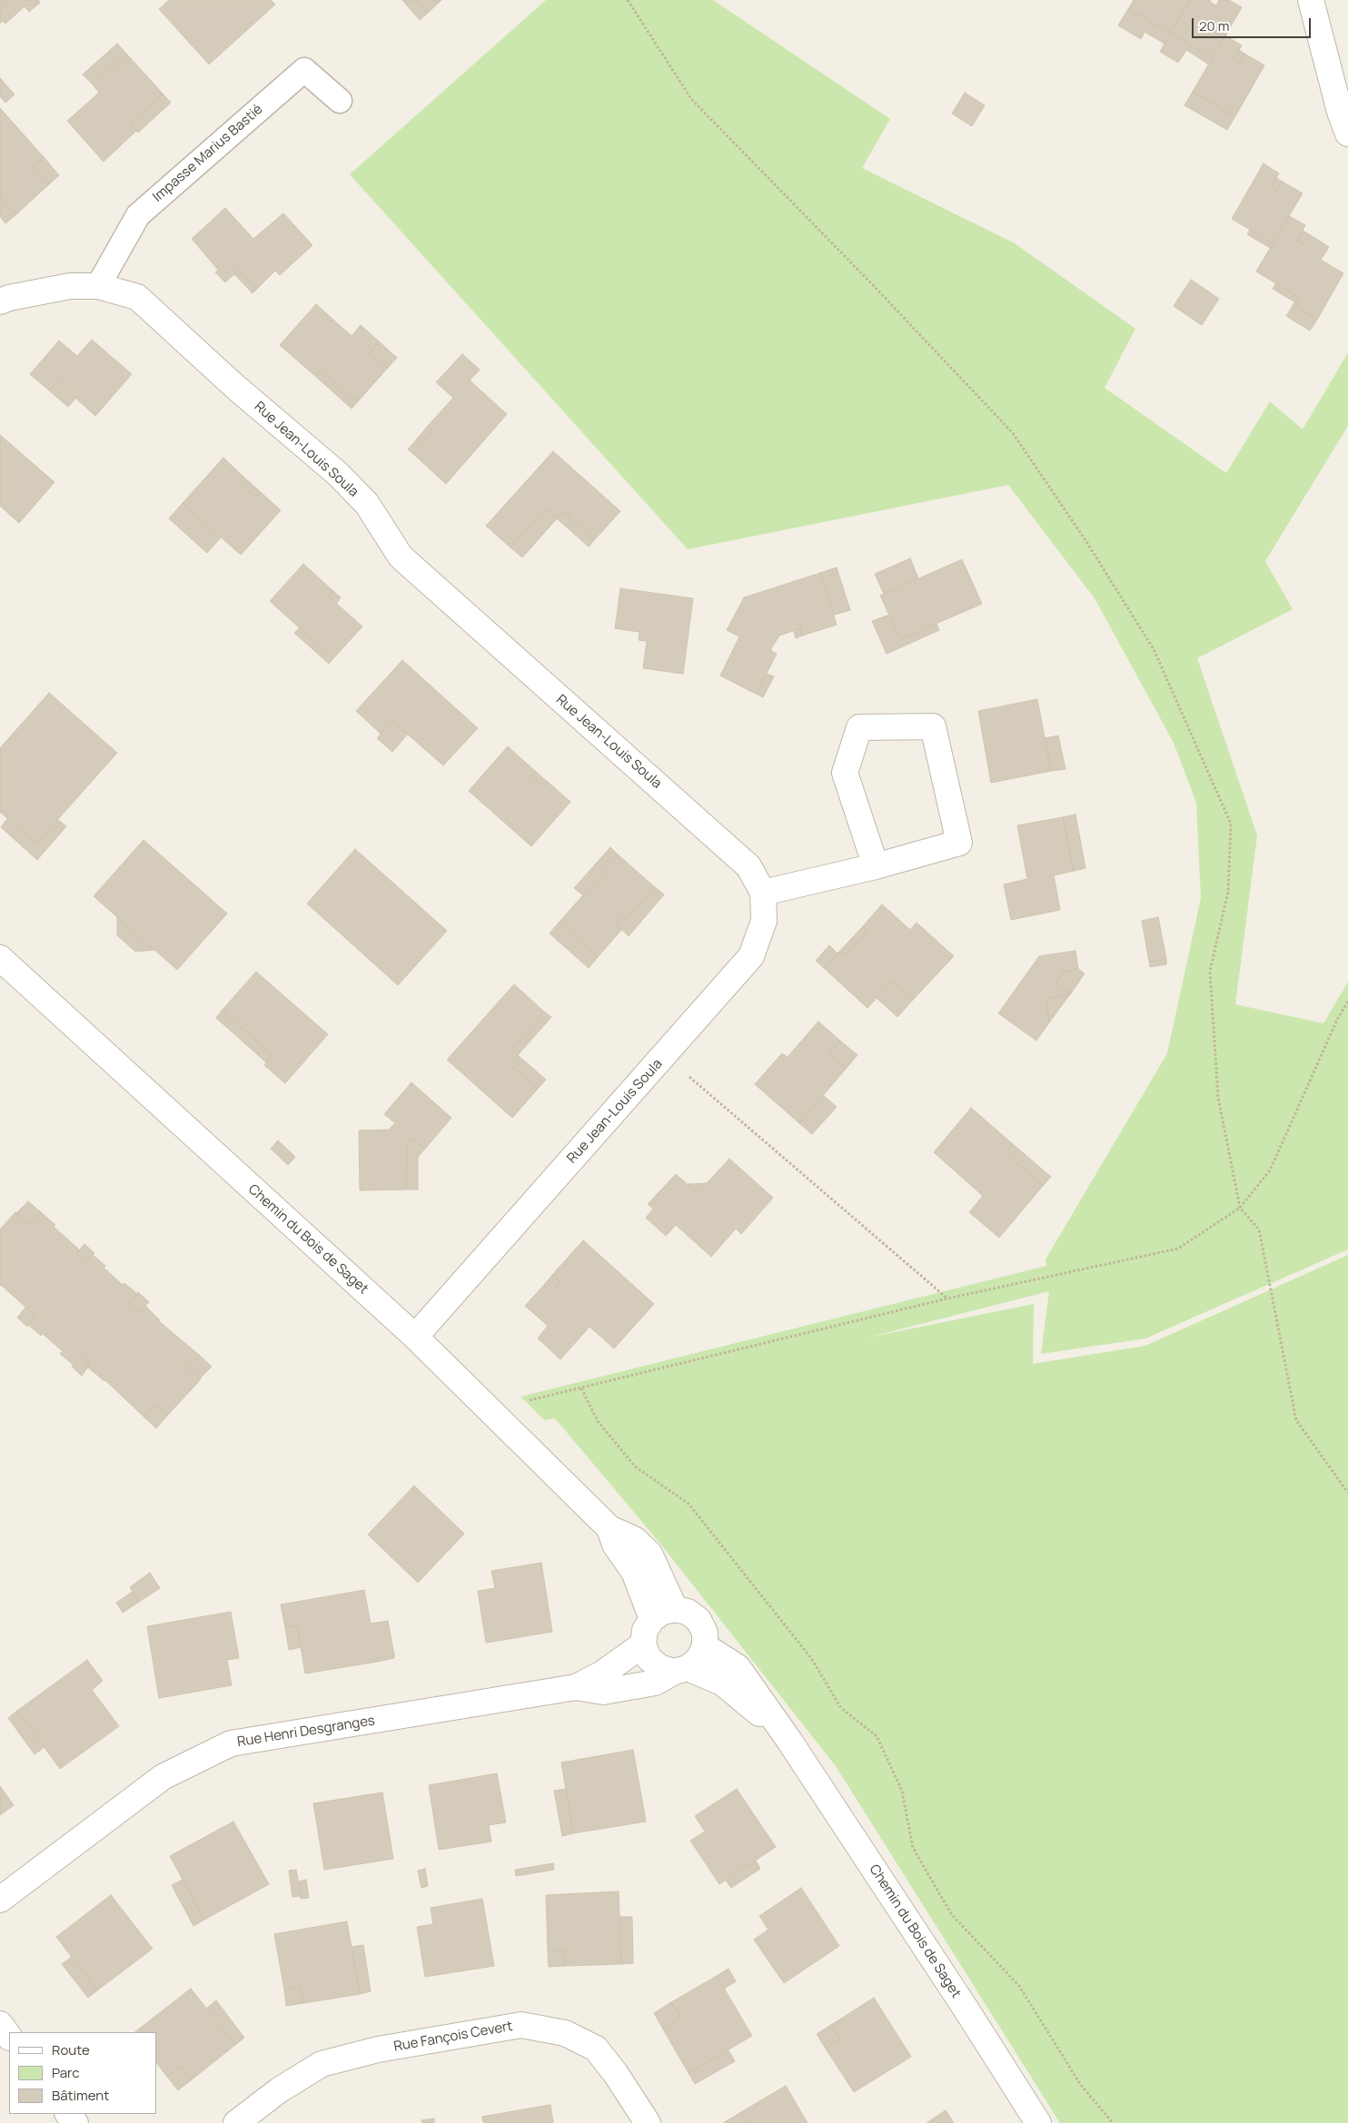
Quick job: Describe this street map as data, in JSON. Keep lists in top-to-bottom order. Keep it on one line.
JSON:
{"streets":{"street":["Rue Jean-Louis Soula","Chemin du Bois de Saget","Rue Henri Desgranges","Rue Fançois Cevert"],"lane":["Impasse Marius Bastié"]},"crossings":[["Impasse Marius Bastié","Rue Jean-Louis Soula"],["Rue Jean-Louis Soula","Chemin du Bois de Saget"],["Chemin du Bois de Saget","Rue Henri Desgranges"]],"legend":["Route","Parc","Bâtiment"],"scale_bar":"20 m"}
